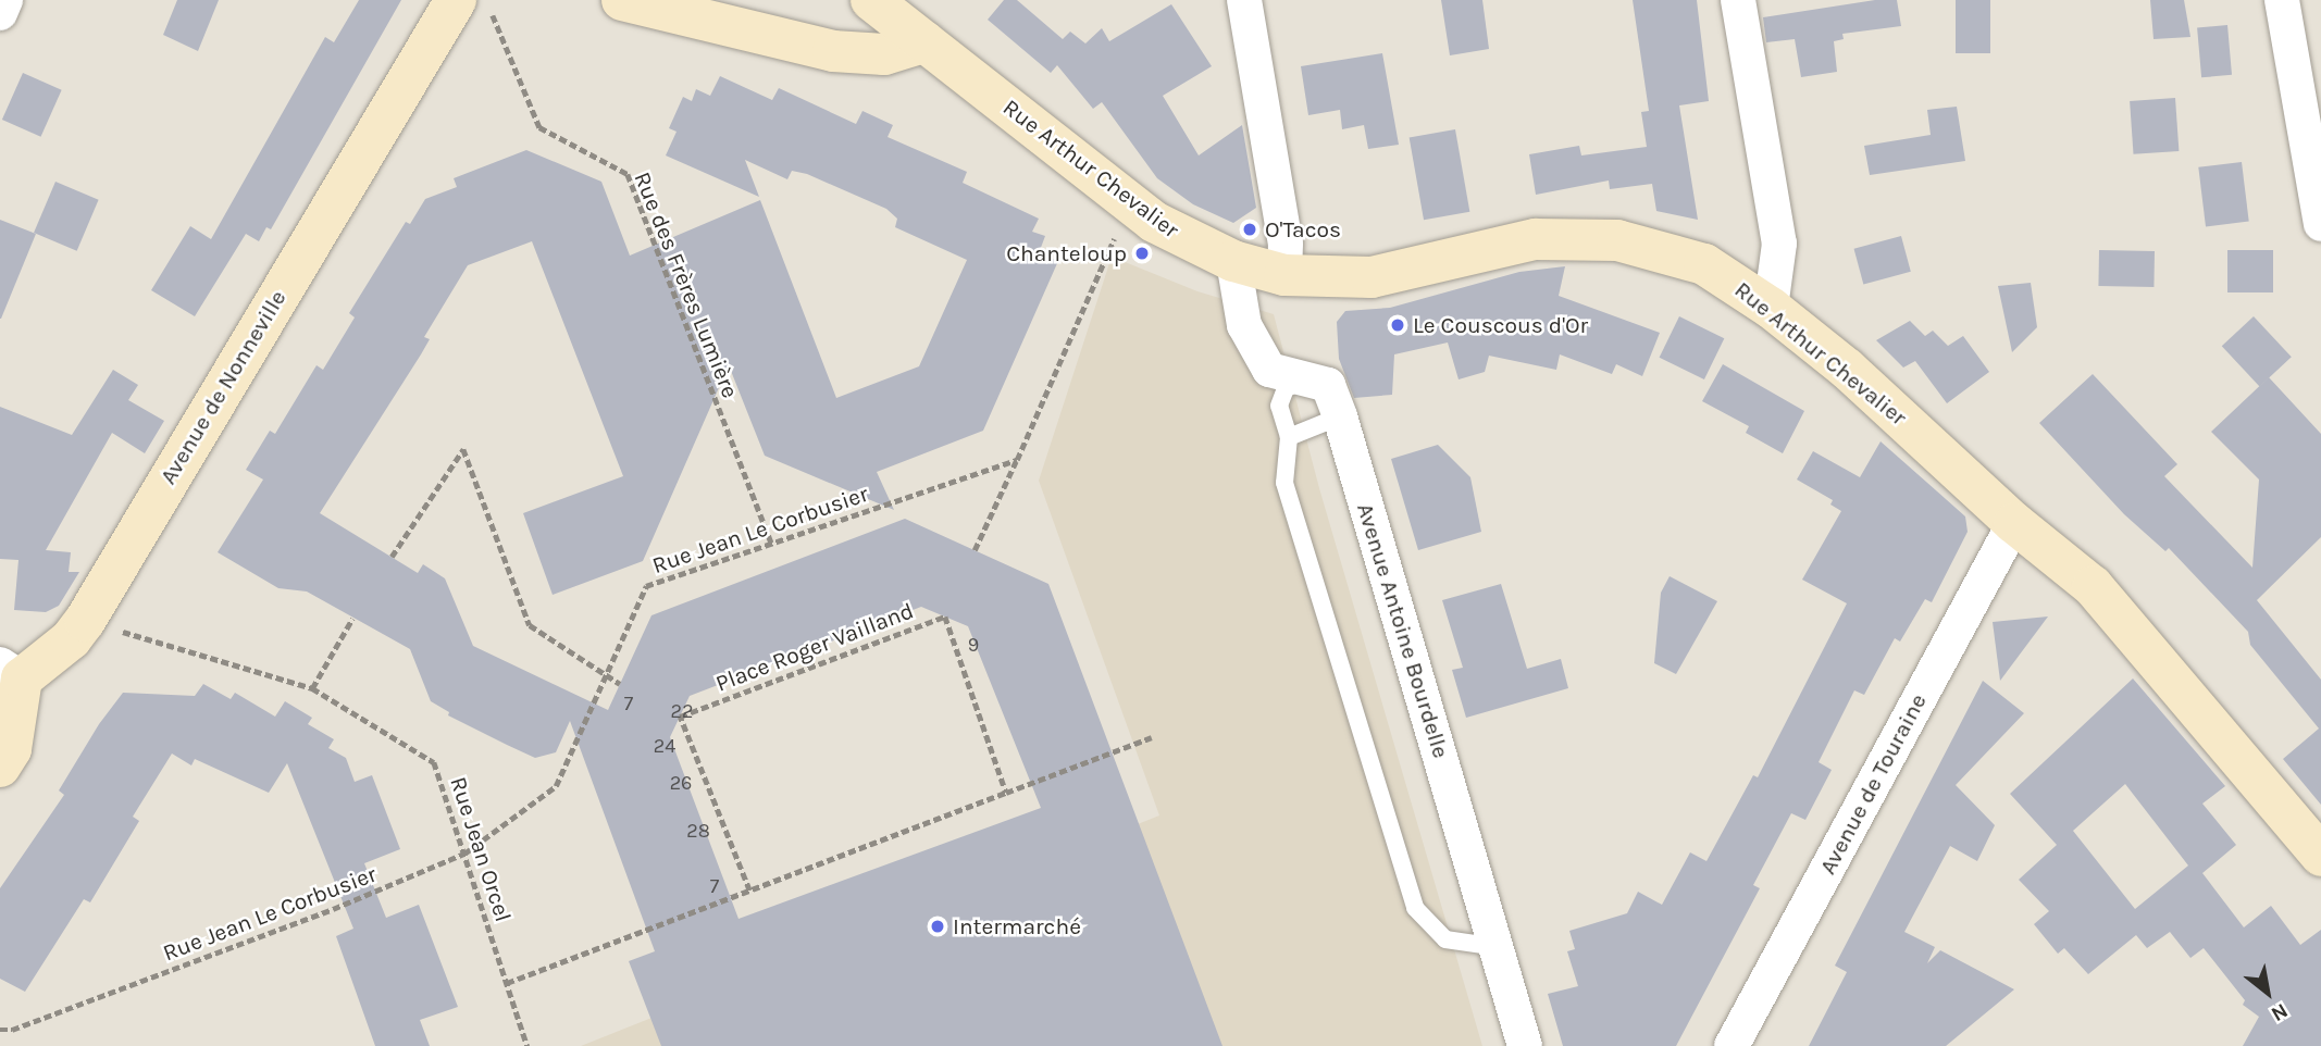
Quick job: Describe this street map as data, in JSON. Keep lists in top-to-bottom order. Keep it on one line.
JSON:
{"streets":{"street":["Rue Arthur Chevalier","Avenue de Nonneville","Avenue Antoine Bourdelle","Avenue de Touraine"],"path":["Rue des Frères Lumière","Rue Jean Le Corbusier","Place Roger Vailland","Rue Jean Orcel"]},"crossings":[["Rue Arthur Chevalier","Avenue Antoine Bourdelle"],["Rue Arthur Chevalier","Avenue de Touraine"],["Rue des Frères Lumière","Avenue de Nonneville"],["Rue des Frères Lumière","Rue Jean Le Corbusier"],["Avenue de Nonneville","Rue Jean Orcel"],["Rue Jean Le Corbusier","Rue Jean Orcel"]],"places":["O'Tacos","Chanteloup","Le Couscous d'Or","Intermarché"],"house_numbers":["9","7","22","24","26","28","7"],"north":"bottom right"}
